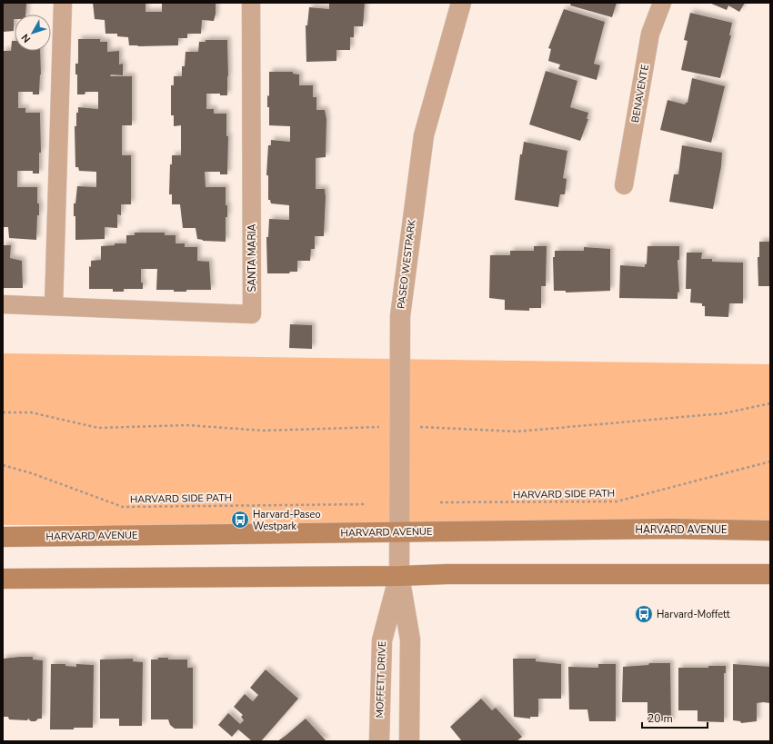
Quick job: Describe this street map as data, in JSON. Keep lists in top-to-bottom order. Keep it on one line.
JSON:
{"streets":{"main road":["HARVARD AVENUE"],"street":["BENAVENTE","SANTA MARIA","PASEO WESTPARK","MOFFETT DRIVE"],"path":["HARVARD SIDE PATH"]},"crossings":[["PASEO WESTPARK","HARVARD AVENUE"],["PASEO WESTPARK","MOFFETT DRIVE"],["HARVARD AVENUE","MOFFETT DRIVE"]],"places":{"bus stop":["Harvard-Paseo Westpark","Harvard-Moffett"]},"scale_bar":"20 m","north":"bottom left"}
